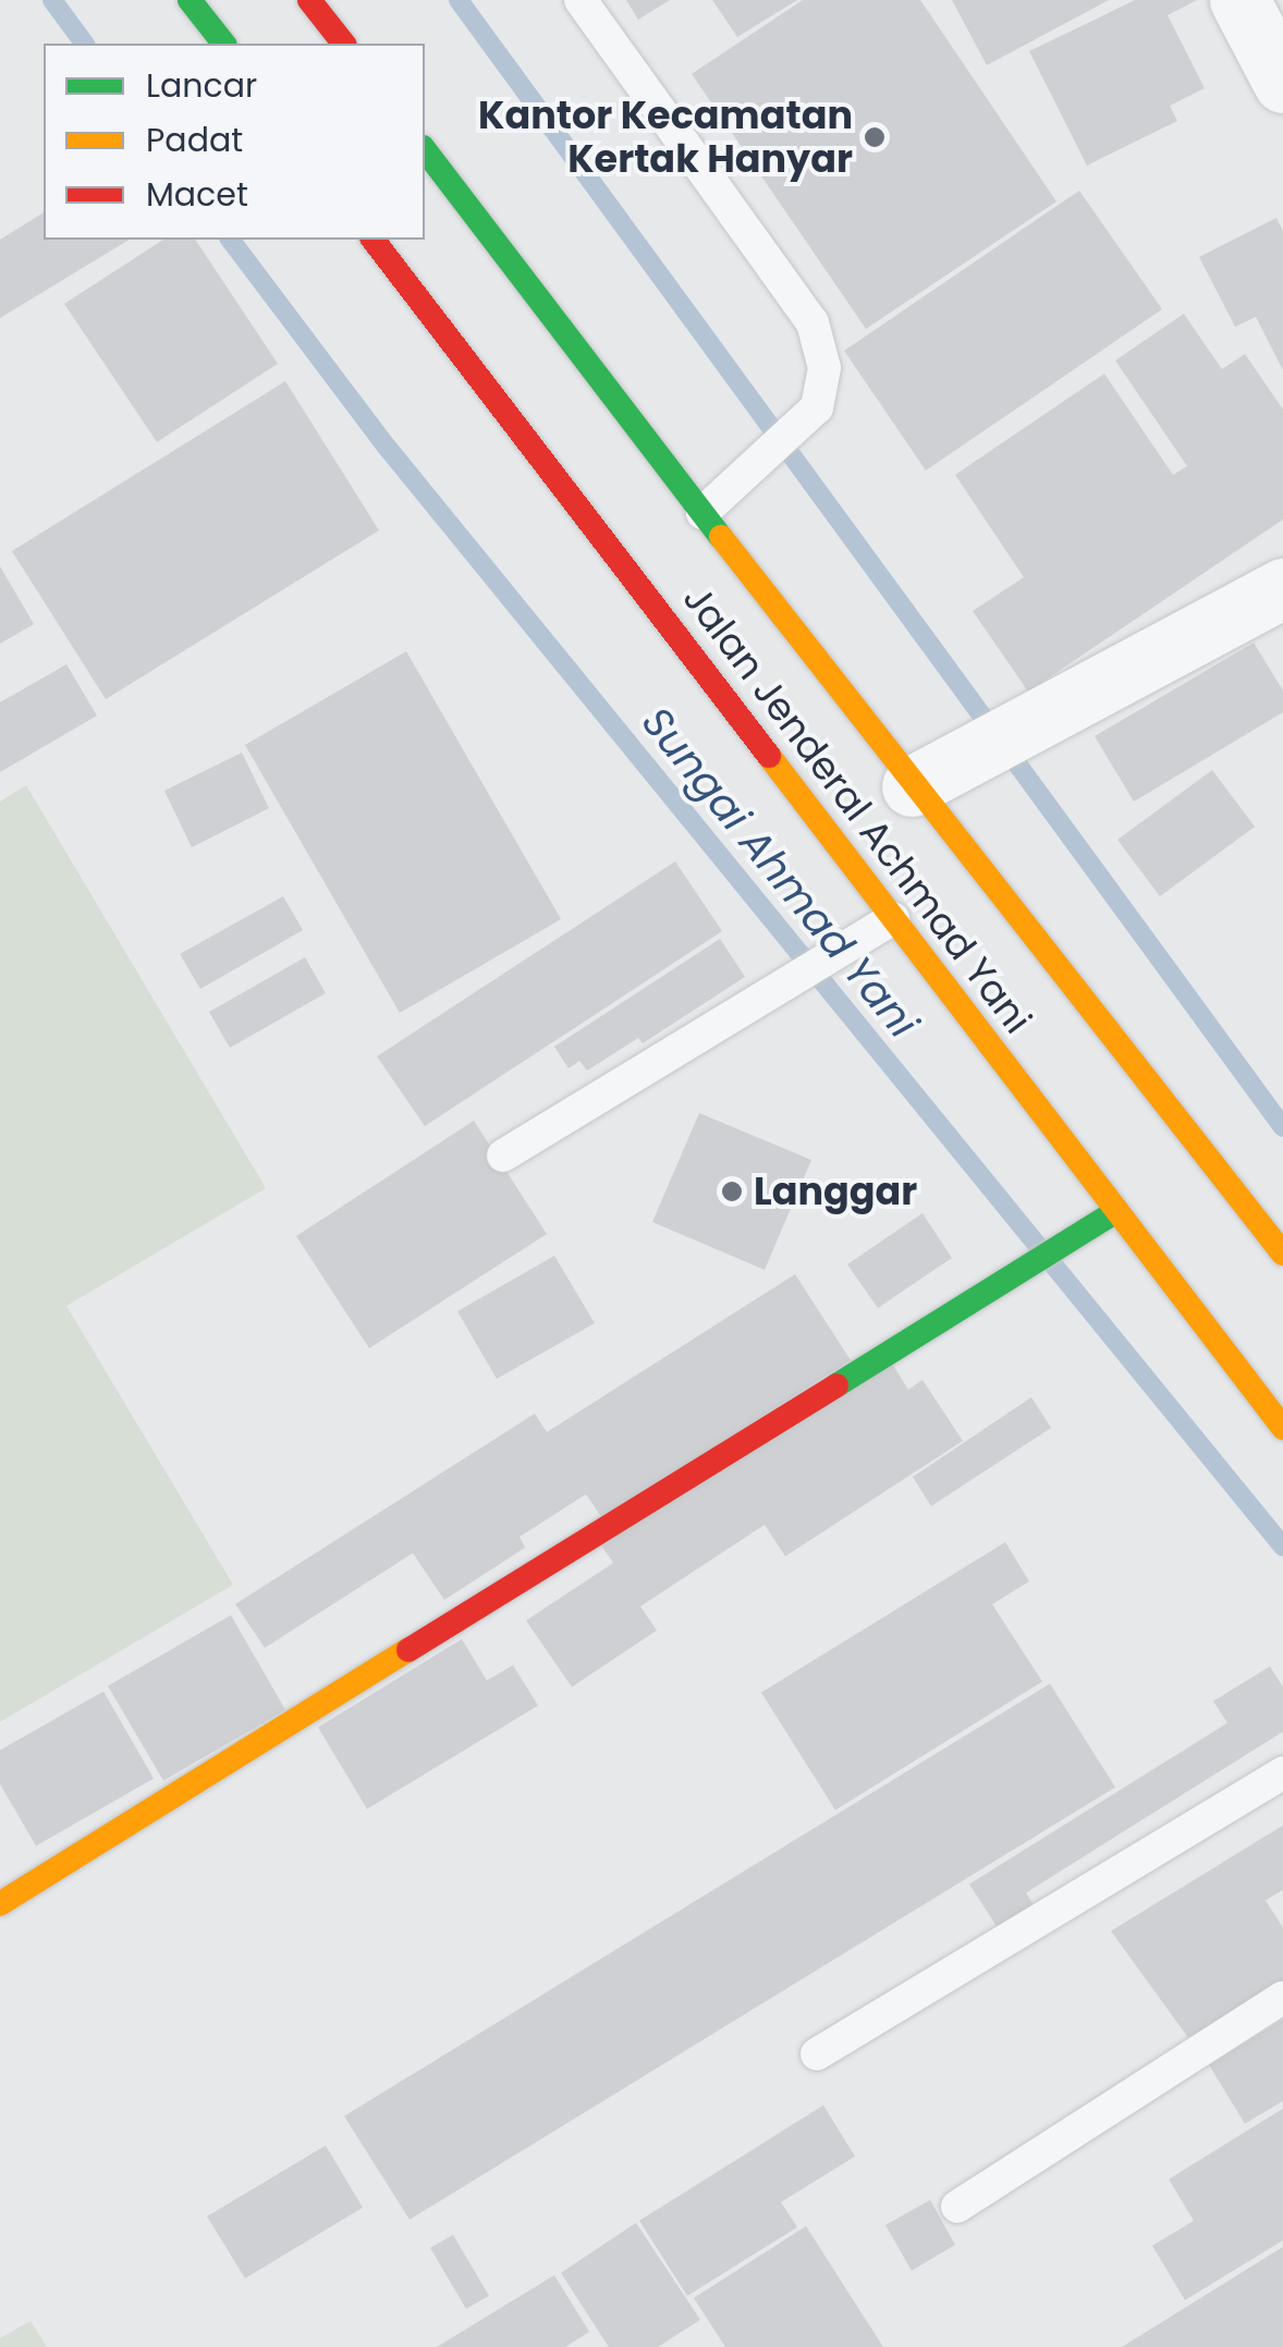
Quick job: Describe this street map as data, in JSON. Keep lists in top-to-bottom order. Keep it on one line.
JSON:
{"streets":{"main road":["Jalan Jenderal Achmad Yani"]},"water":["Sungai Ahmad Yani"],"places":["Kantor Kecamatan Kertak Hanyar","Langgar"],"legend":["Lancar","Padat","Macet"]}
